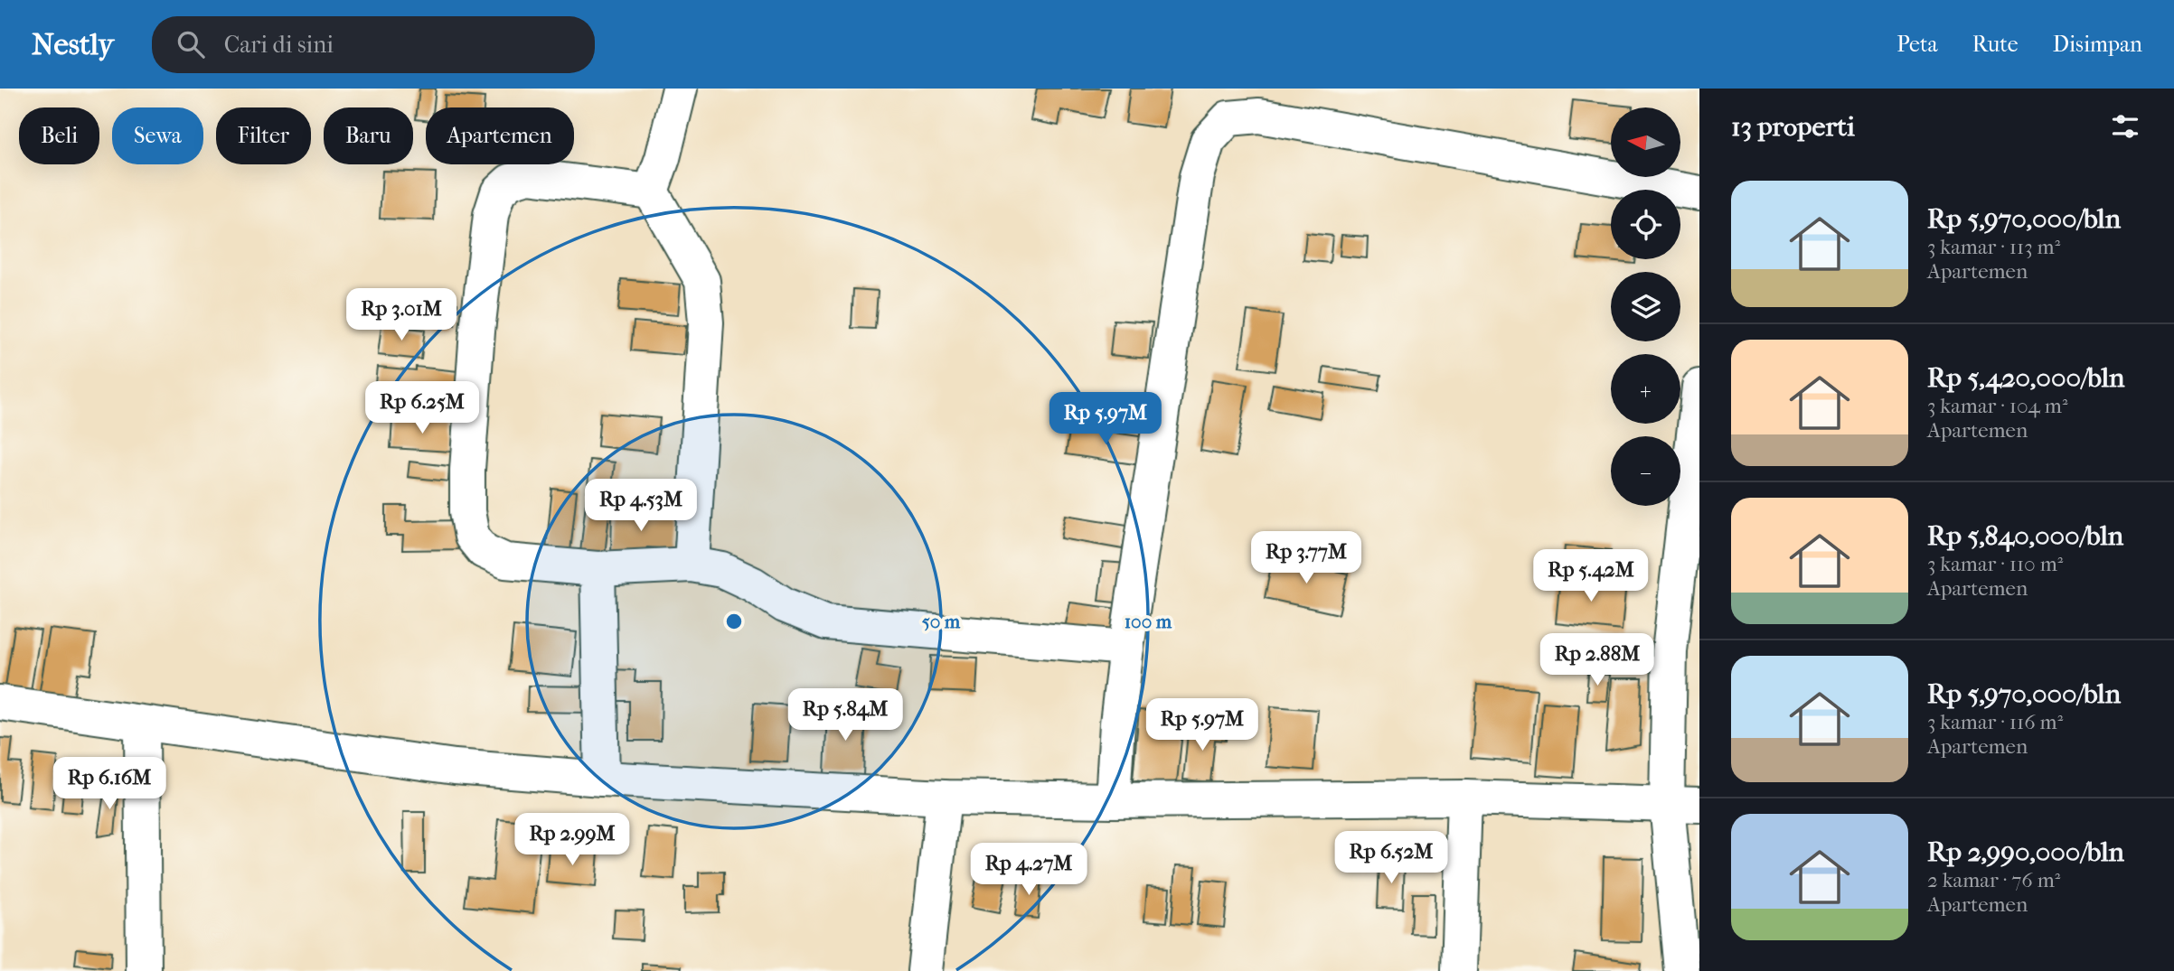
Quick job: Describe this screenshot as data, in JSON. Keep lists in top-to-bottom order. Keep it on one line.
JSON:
{"north":"left","page":{"header":"Nestly","search":"Cari di sini","nav":["Peta","Rute","Disimpan"],"heading":"13 properti","map_buttons":["+","−"],"chip":["Beli","Sewa","Filter","Baru","Apartemen"],"list":[{"name":"Rp 5,970,000/bln","note":"3 kamar · 113 m² · Apartemen"},{"name":"Rp 5,420,000/bln","note":"3 kamar · 104 m² · Apartemen"},{"name":"Rp 5,840,000/bln","note":"3 kamar · 110 m² · Apartemen"},{"name":"Rp 5,970,000/bln","note":"3 kamar · 116 m² · Apartemen"},{"name":"Rp 2,990,000/bln","note":"2 kamar · 76 m² · Apartemen"}],"price":["Rp 3.01M","Rp 6.25M","Rp 5.97M","Rp 4.53M","Rp 3.77M","Rp 5.42M","Rp 2.88M","Rp 5.84M","Rp 5.97M","Rp 6.16M","Rp 2.99M","Rp 6.52M","Rp 4.27M"]},"rings":["50 m","100 m"]}
